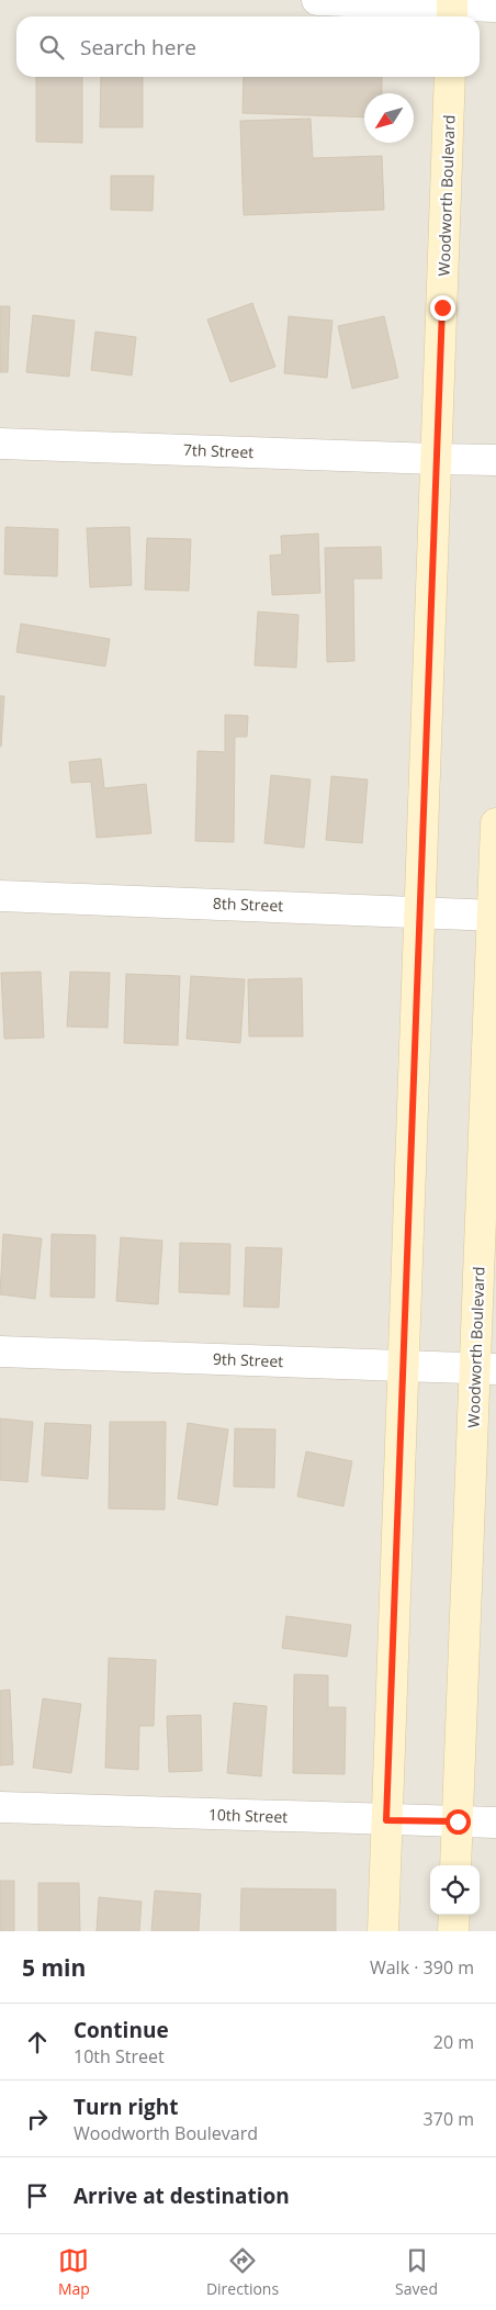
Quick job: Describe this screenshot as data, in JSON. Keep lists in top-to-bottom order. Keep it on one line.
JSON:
{"streets":{"main road":["Woodworth Boulevard"],"street":["7th Street","8th Street","9th Street","10th Street"]},"crossings":[["Woodworth Boulevard","7th Street"],["Woodworth Boulevard","8th Street"],["Woodworth Boulevard","9th Street"],["Woodworth Boulevard","10th Street"]],"north":"bottom left","page":{"search":"Search here","heading":["5 min","Walk · 390 m"],"list":[["Continue","10th Street","20 m"],["Turn right","Woodworth Boulevard","370 m"],"Arrive at destination"],"nav":["Map","Directions","Saved"]}}
